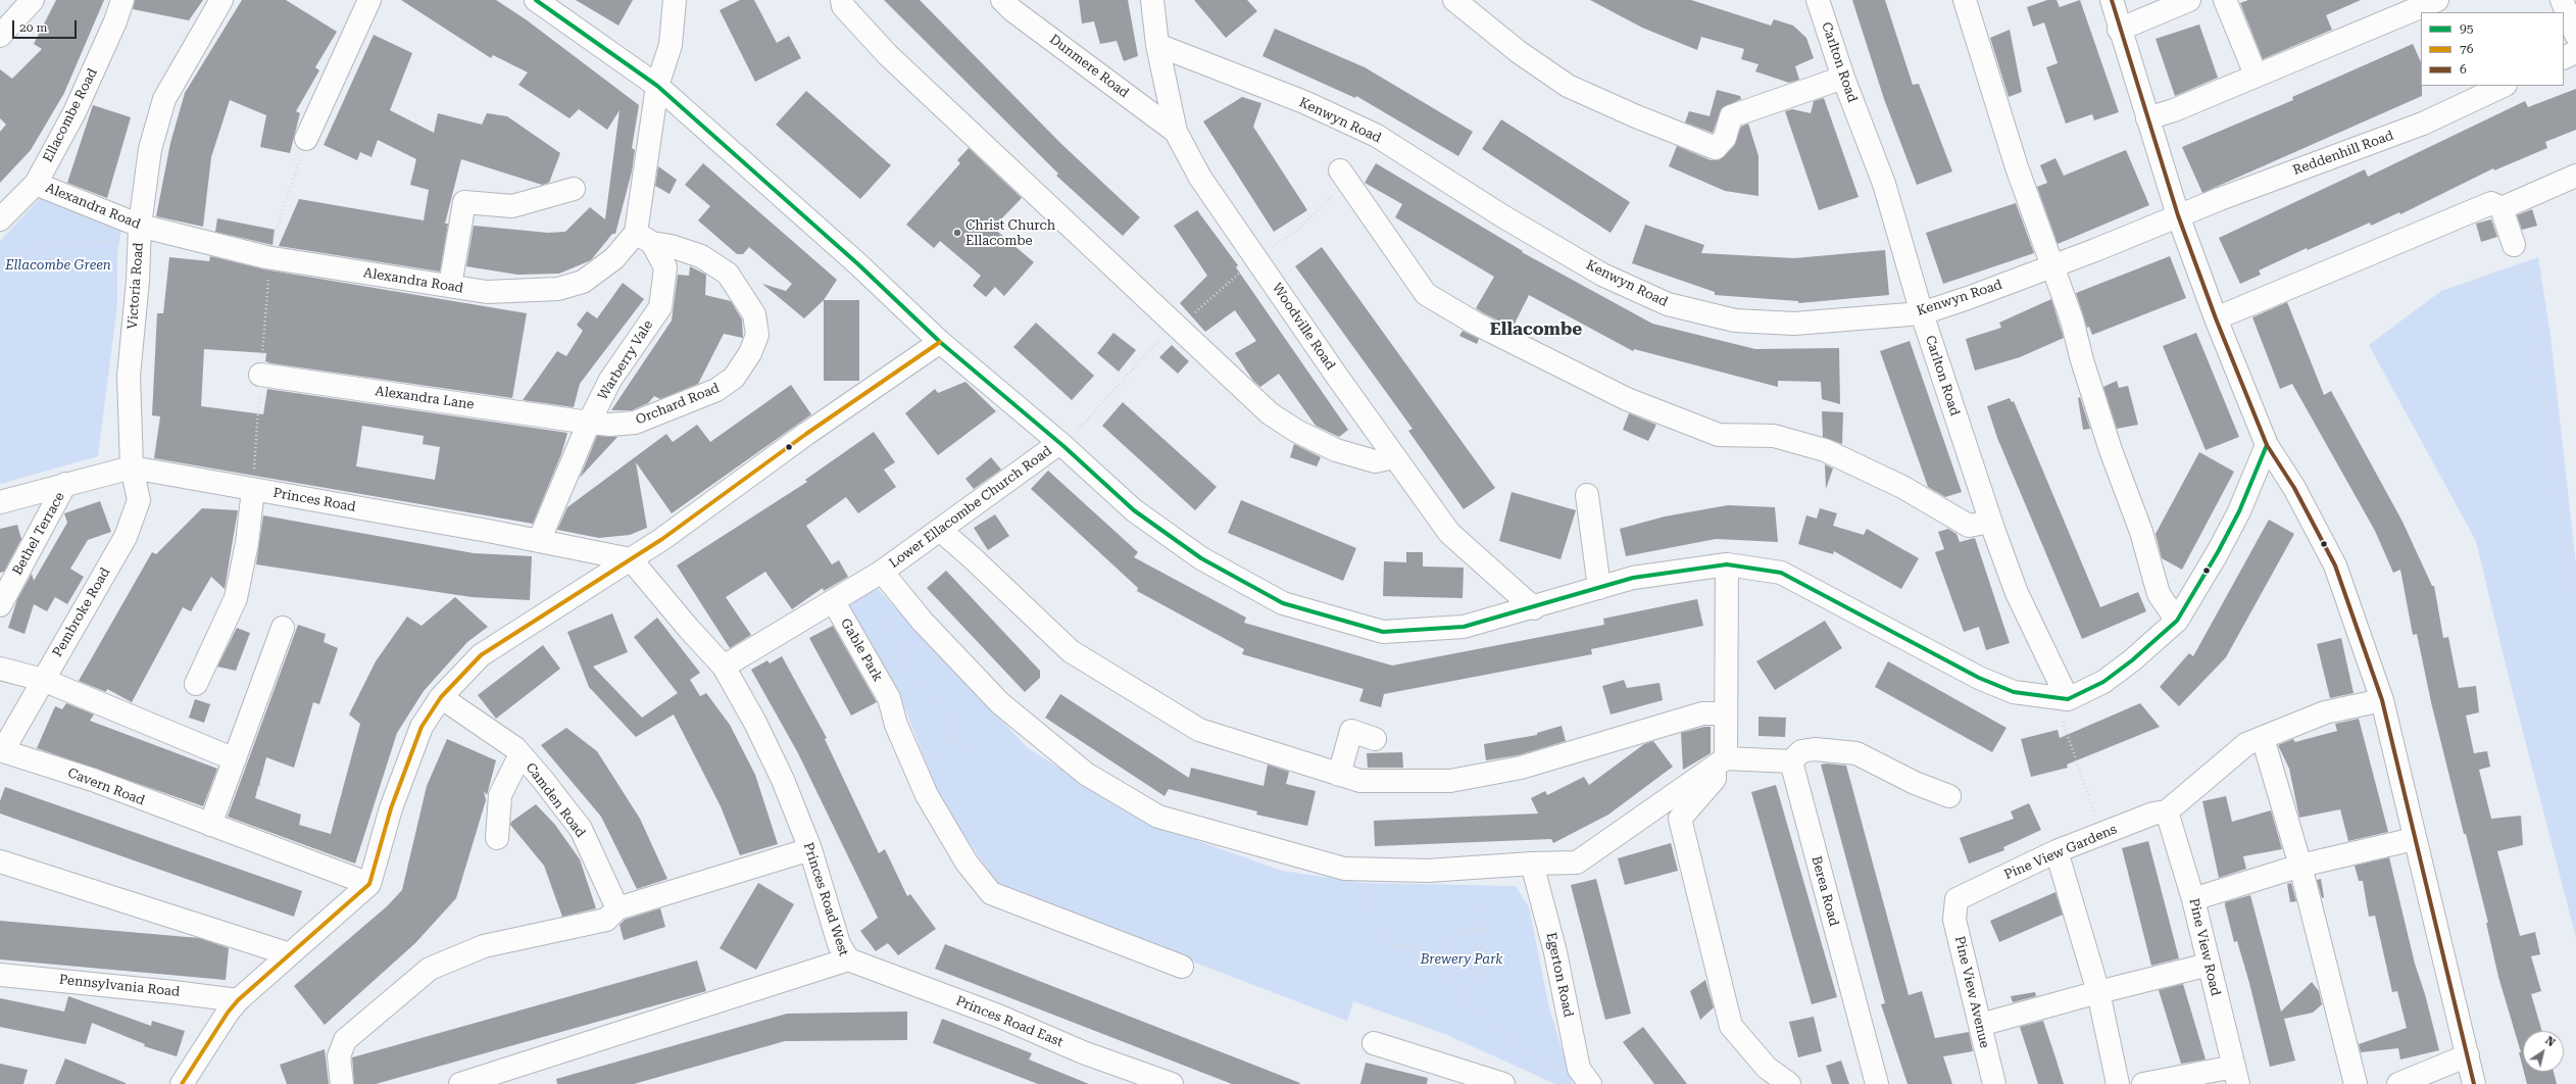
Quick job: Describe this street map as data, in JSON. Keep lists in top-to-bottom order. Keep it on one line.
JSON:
{"streets":{"street":["Carlton Road","Dunmere Road","Ellacombe Road","Kenwyn Road","Reddenhill Road","Alexandra Road","Victoria Road","Woodville Road","Warberry Vale","Alexandra Lane","Orchard Road","Princes Road","Lower Ellacombe Church Road","Bethel Terrace","Pembroke Road","Gable Park","Cavern Road","Camden Road","Pine View Gardens","Berea Road","Princes Road West","Pine View Road","Egerton Road","Pennsylvania Road","Pine View Avenue","Princes Road East"]},"crossings":[["Carlton Road","Kenwyn Road"],["Dunmere Road","Woodville Road"],["Ellacombe Road","Alexandra Road"],["Kenwyn Road","Reddenhill Road"],["Kenwyn Road","Woodville Road"],["Alexandra Road","Victoria Road"],["Alexandra Road","Warberry Vale"],["Alexandra Road","Orchard Road"],["Victoria Road","Princes Road"],["Victoria Road","Pembroke Road"],["Warberry Vale","Alexandra Lane"],["Warberry Vale","Orchard Road"],["Warberry Vale","Princes Road"],["Alexandra Lane","Orchard Road"],["Princes Road","Bethel Terrace"],["Princes Road","Pembroke Road"],["Princes Road","Princes Road West"],["Lower Ellacombe Church Road","Gable Park"],["Lower Ellacombe Church Road","Princes Road West"],["Lower Ellacombe Church Road","Egerton Road"],["Pembroke Road","Cavern Road"],["Pine View Gardens","Pine View Road"],["Pine View Gardens","Pine View Avenue"],["Princes Road West","Princes Road East"]],"districts":["Ellacombe"],"parks":["Ellacombe Green","Brewery Park"],"places":["Christ Church Ellacombe"],"lines":["transit line 95","transit line 6","transit line 76"],"legend":["95","76","6"],"scale_bar":"20 m","north":"top right"}
